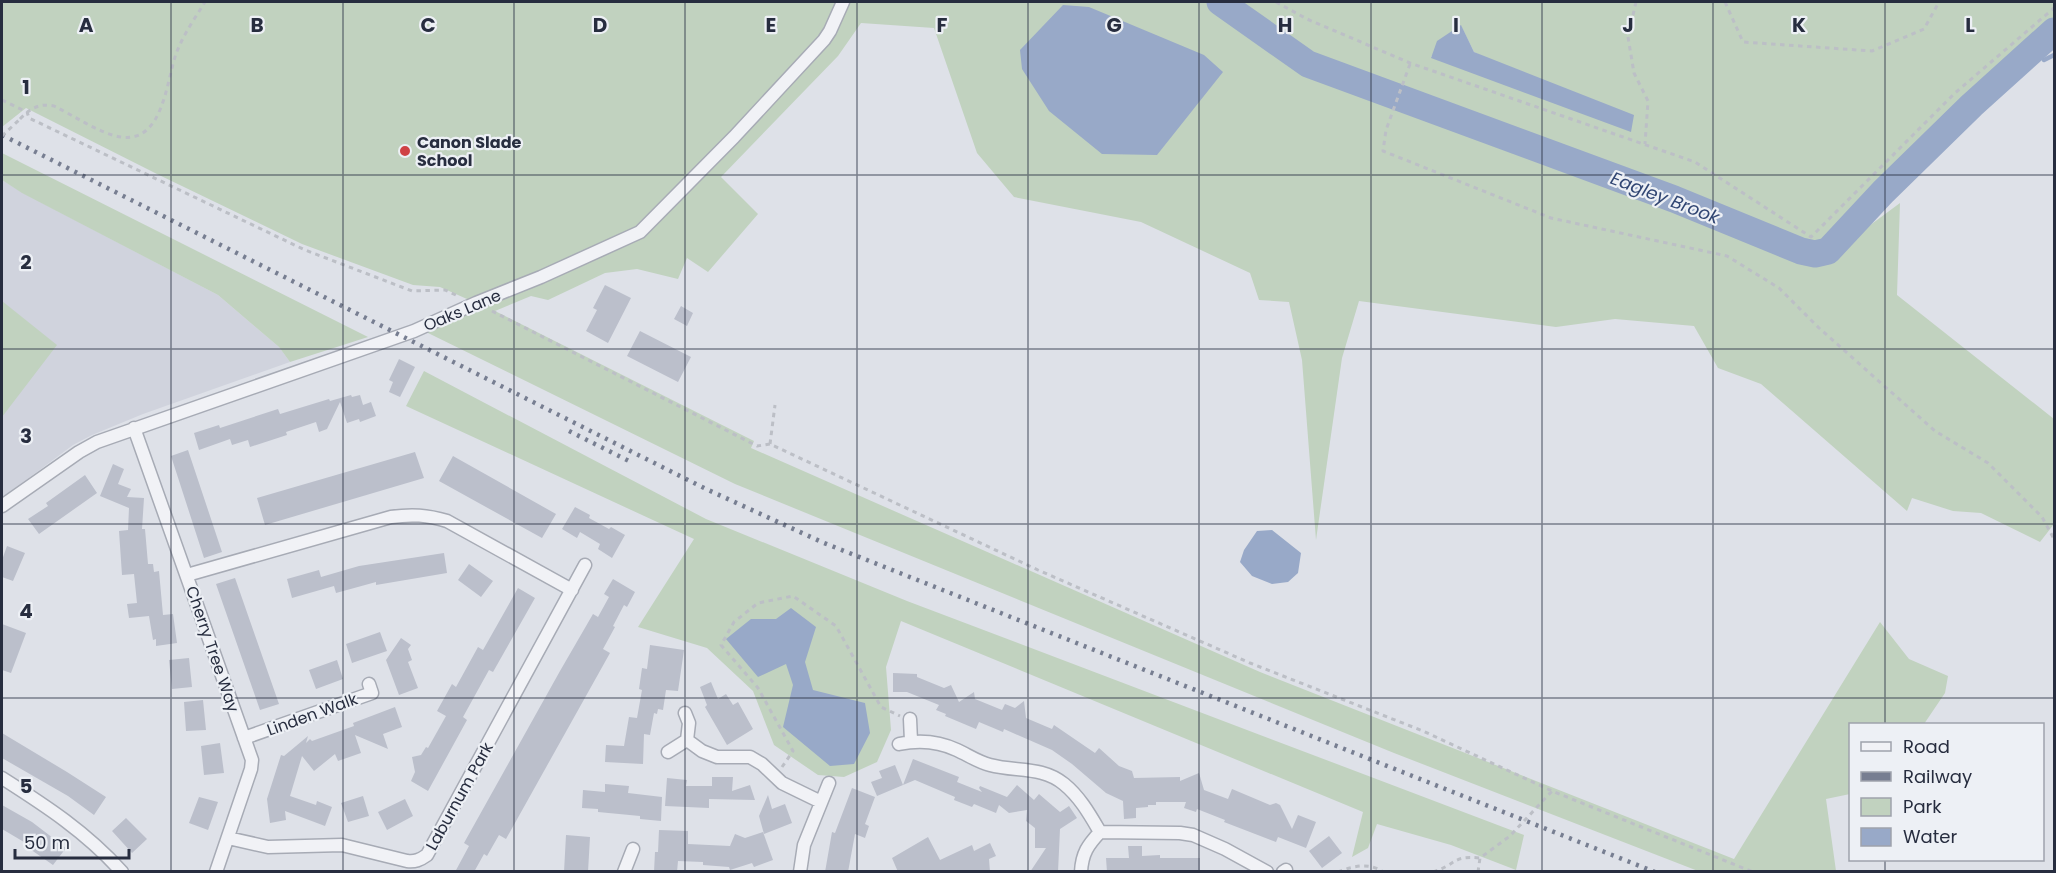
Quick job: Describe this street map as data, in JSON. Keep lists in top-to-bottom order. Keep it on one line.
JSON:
{"streets":{"street":["Oaks Lane","Cherry Tree Way","Linden Walk","Laburnum Park"]},"crossings":[["Oaks Lane","Cherry Tree Way"],["Cherry Tree Way","Linden Walk"],["Cherry Tree Way","Laburnum Park"]],"water":["Eagley Brook"],"places":["Canon Slade School"],"legend":["Road","Railway","Park","Water"],"scale_bar":"50 m","grid":{"columns":["A","B","C","D","E","F","G","H","I","J","K","L"],"rows":["1","2","3","4","5"]}}
